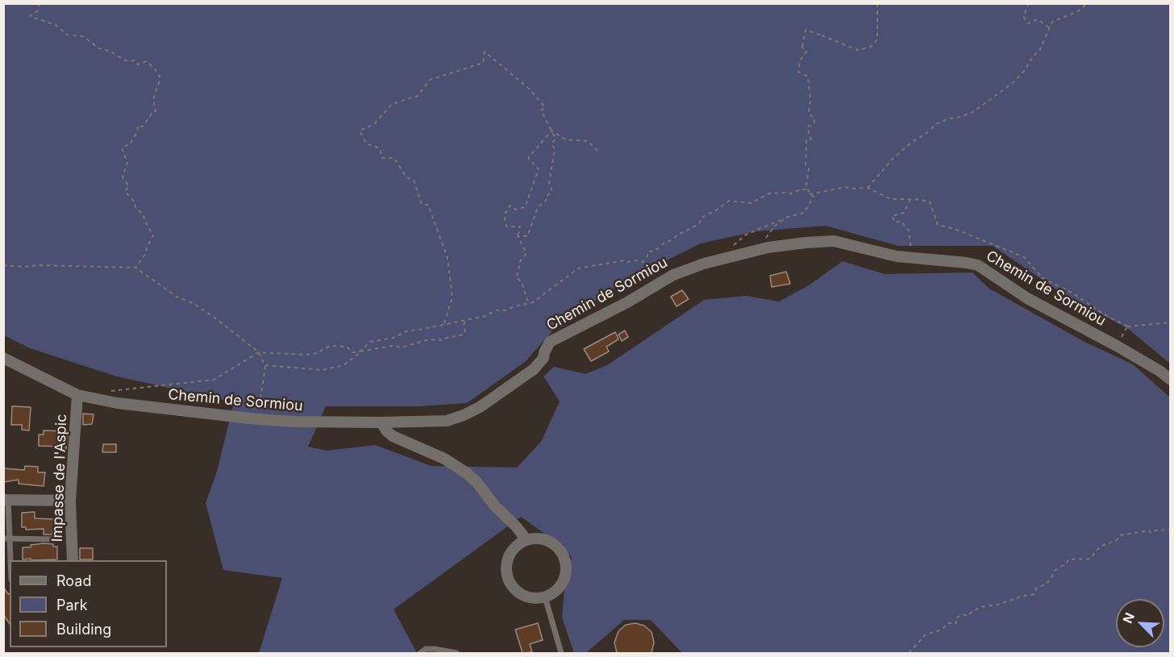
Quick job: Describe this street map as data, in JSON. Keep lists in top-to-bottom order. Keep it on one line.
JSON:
{"streets":{"street":["Chemin de Sormiou","Impasse de l'Aspic"]},"crossings":[["Chemin de Sormiou","Impasse de l'Aspic"]],"legend":["Road","Park","Building"],"north":"top left"}
